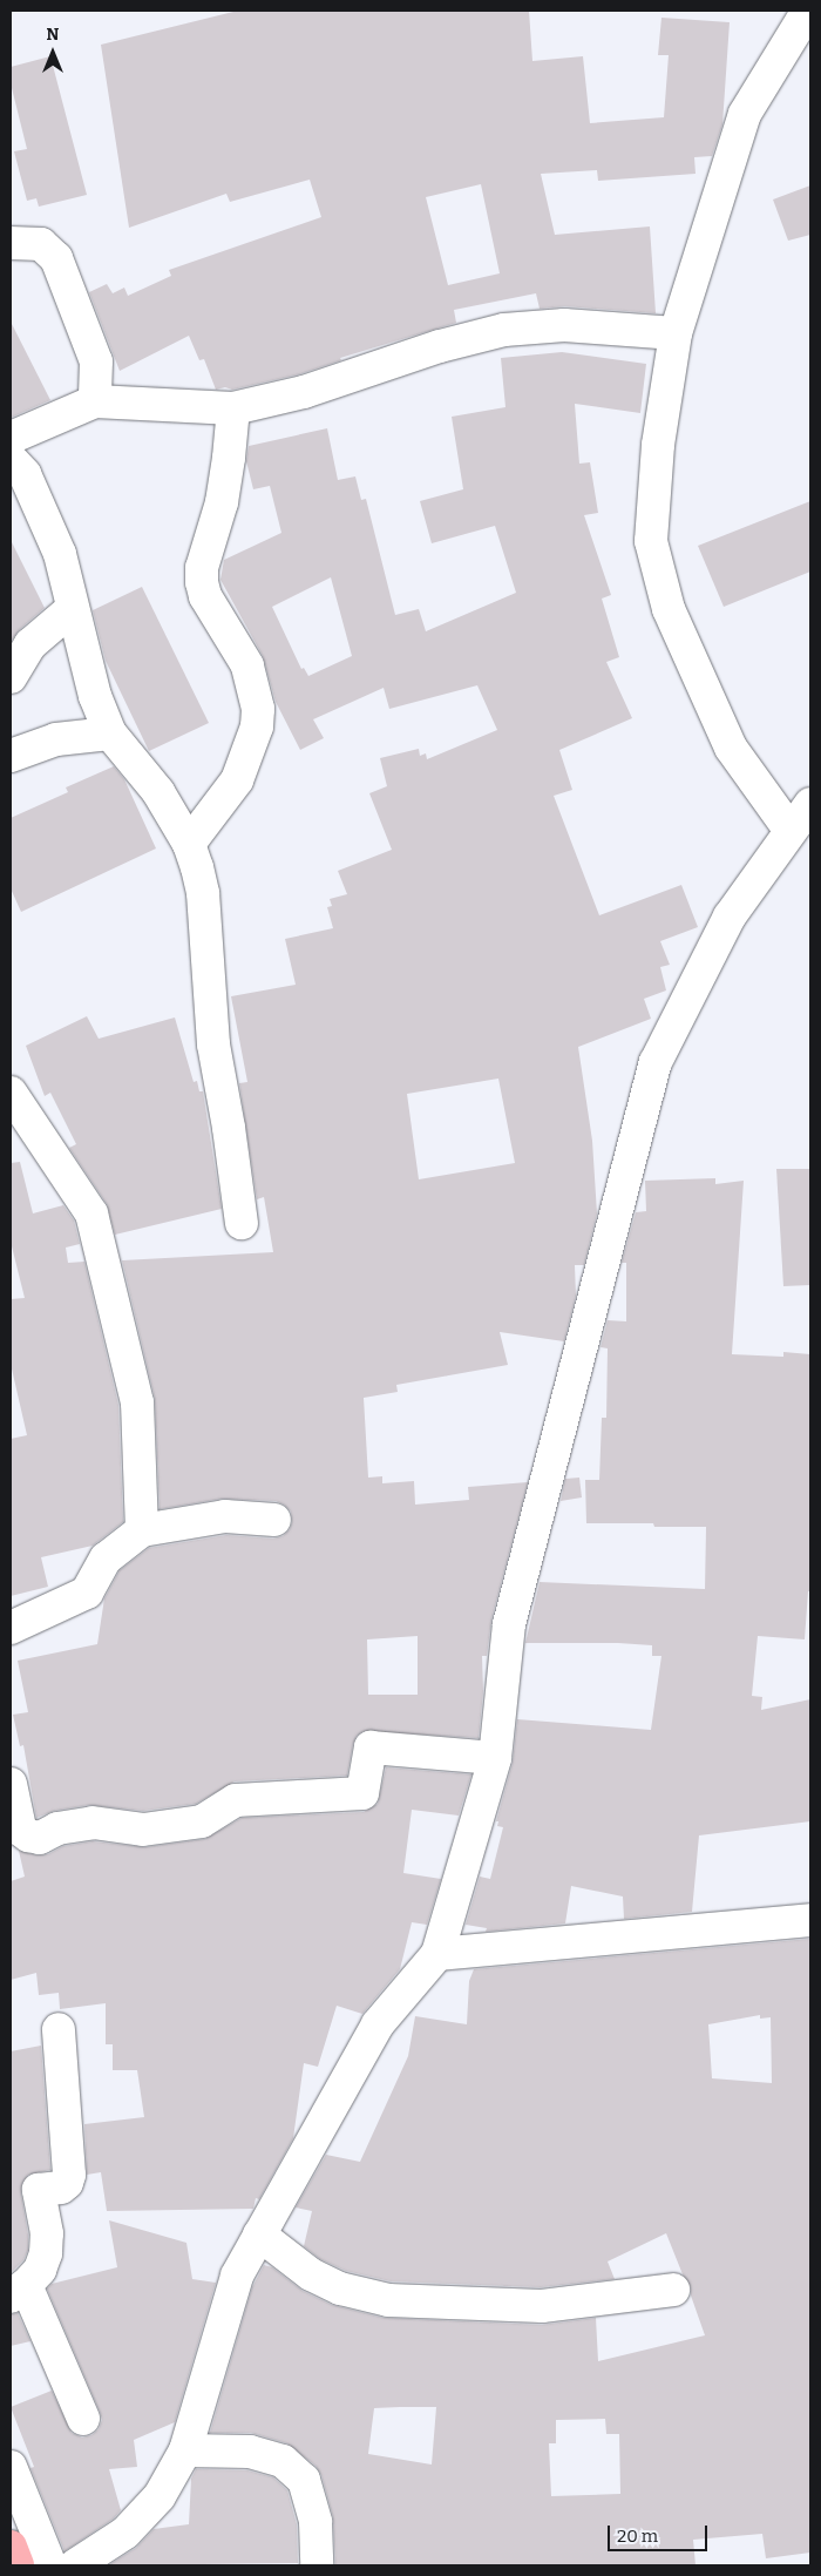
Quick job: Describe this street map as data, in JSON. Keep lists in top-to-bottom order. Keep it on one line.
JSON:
{"scale_bar":"20 m","north":"top"}
